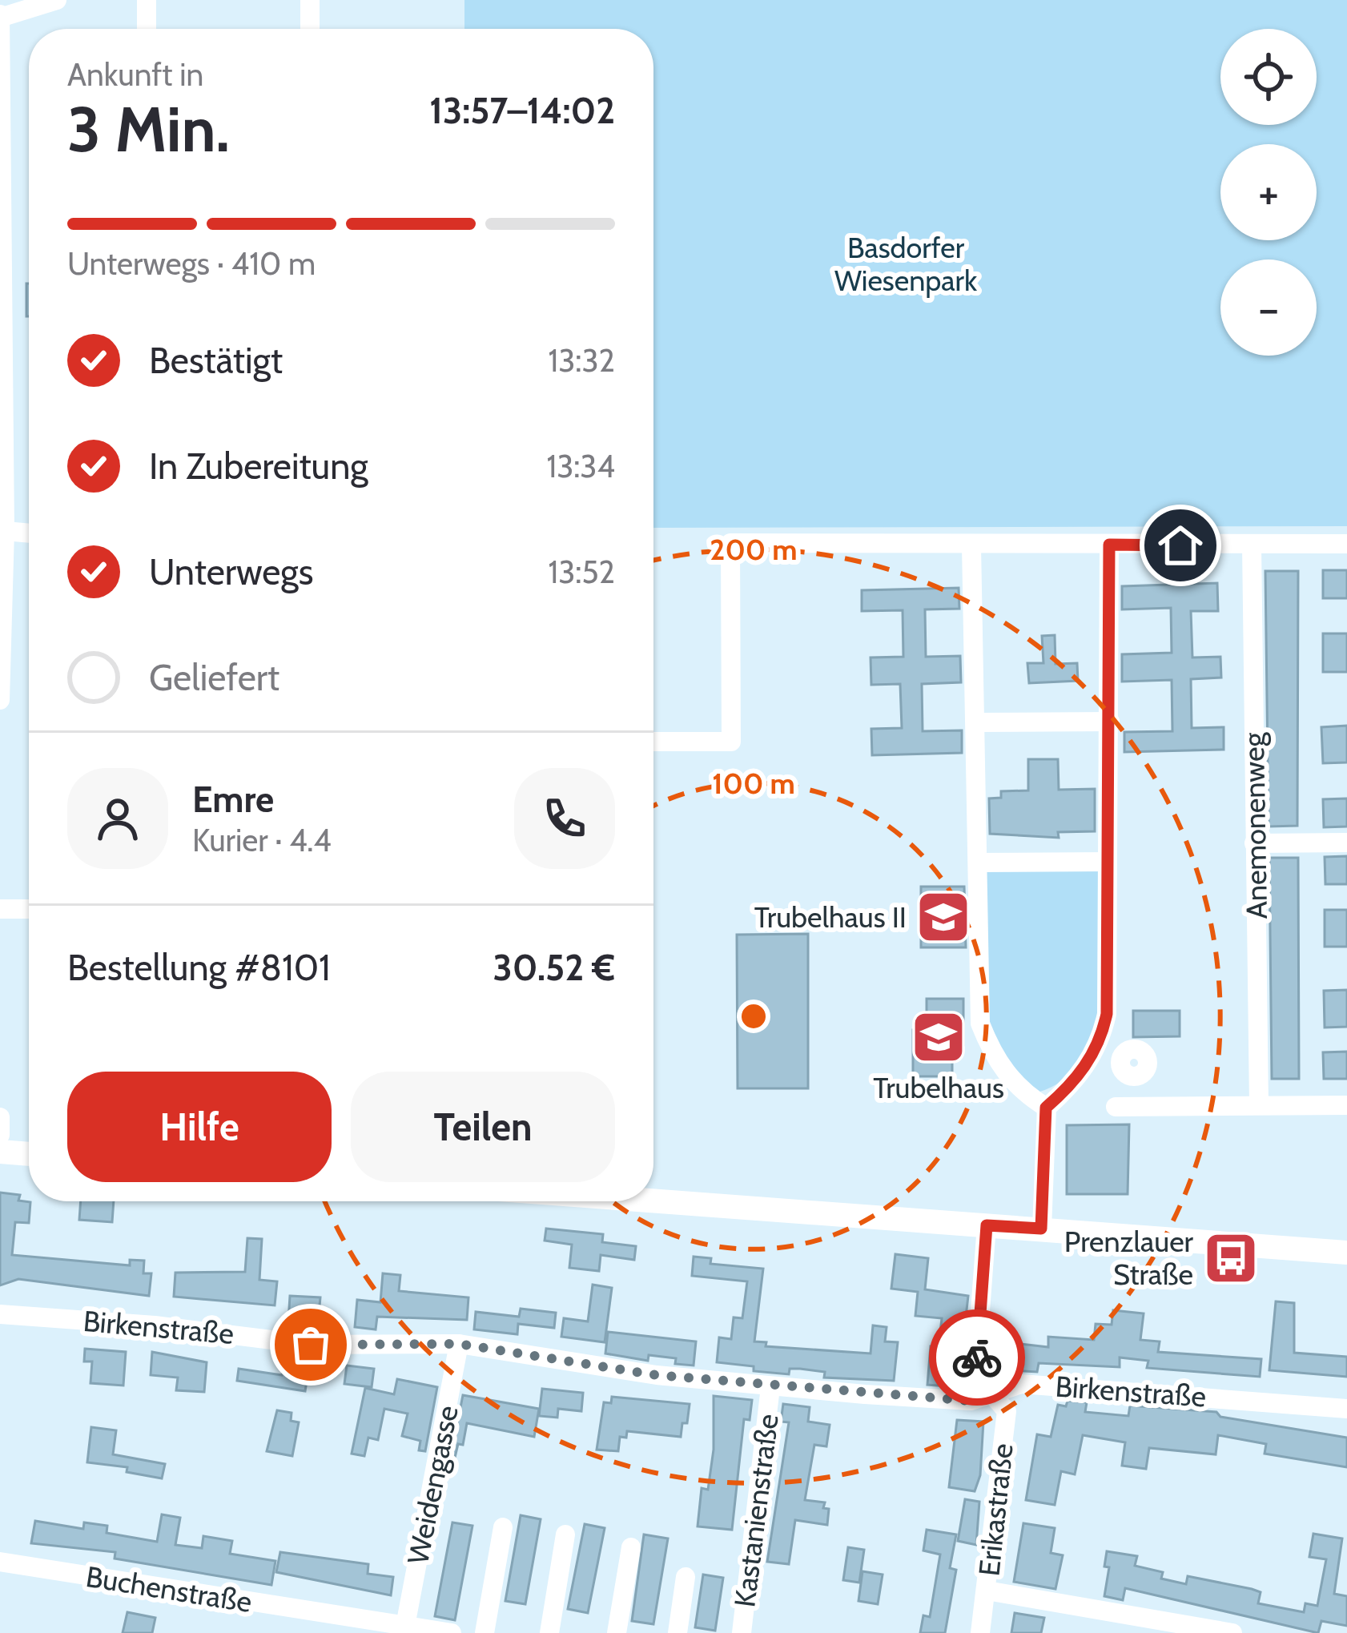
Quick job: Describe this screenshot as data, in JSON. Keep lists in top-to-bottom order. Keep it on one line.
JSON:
{"streets":{"street":["Anemonenweg","Birkenstraße","Weidengasse","Erikastraße","Kastanienstraße","Buchenstraße"]},"crossings":[["Birkenstraße","Weidengasse"],["Birkenstraße","Erikastraße"],["Birkenstraße","Kastanienstraße"],["Weidengasse","Buchenstraße"]],"parks":["Basdorfer Wiesenpark"],"places":{"school or university":["Trubelhaus II","Trubelhaus"],"bus stop":["Prenzlauer Straße"]},"page":{"map_buttons":["+","−"],"heading":["3 Min.","Ankunft in","13:57–14:02"],"panel":["Emre","Kurier · 4.4","Bestellung #8101","30.52 €"],"bar":"Unterwegs · 410 m","list":[["Bestätigt","13:32"],["In Zubereitung","13:34"],["Unterwegs","13:52"],"Geliefert"],"buttons":["Hilfe","Teilen"]},"rings":["200 m","100 m"]}
